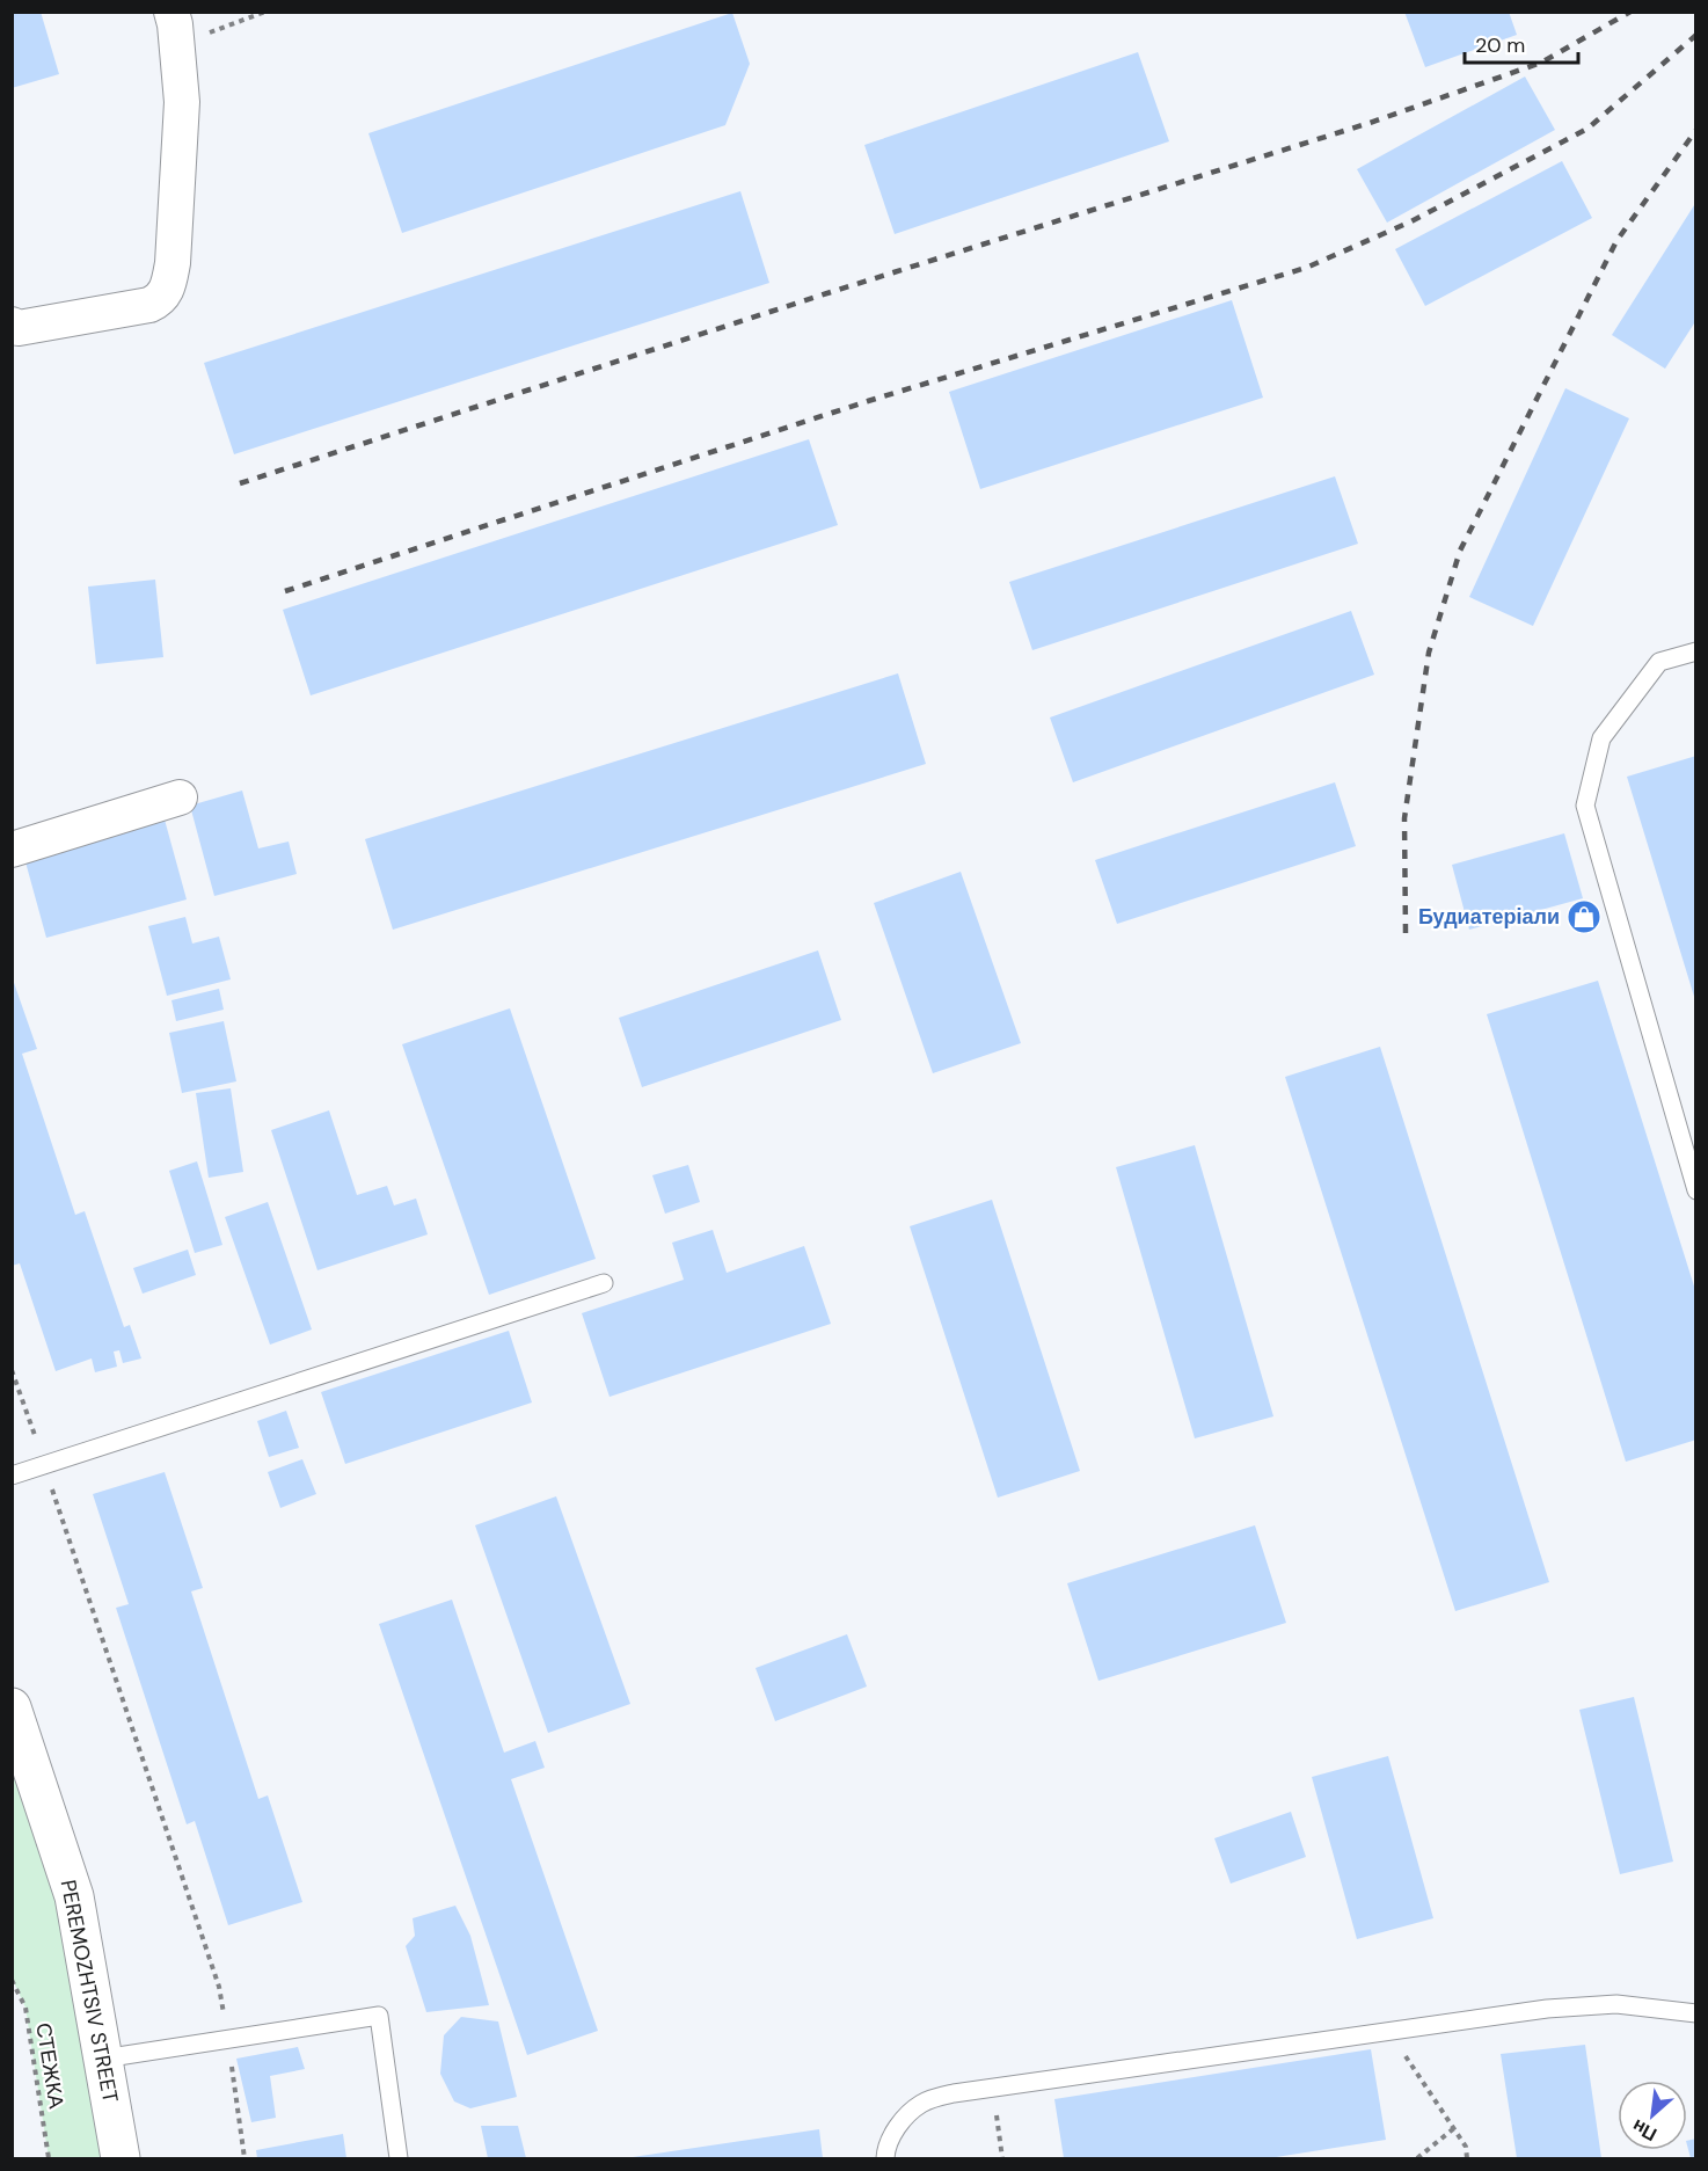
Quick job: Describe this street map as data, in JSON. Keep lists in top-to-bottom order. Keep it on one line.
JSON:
{"streets":{"street":["PEREMOZHTSIV STREET"],"path":["СТЕЖКА"]},"places":{"shop":["Будиатеріали"]},"scale_bar":"20 m","north":"bottom left"}
